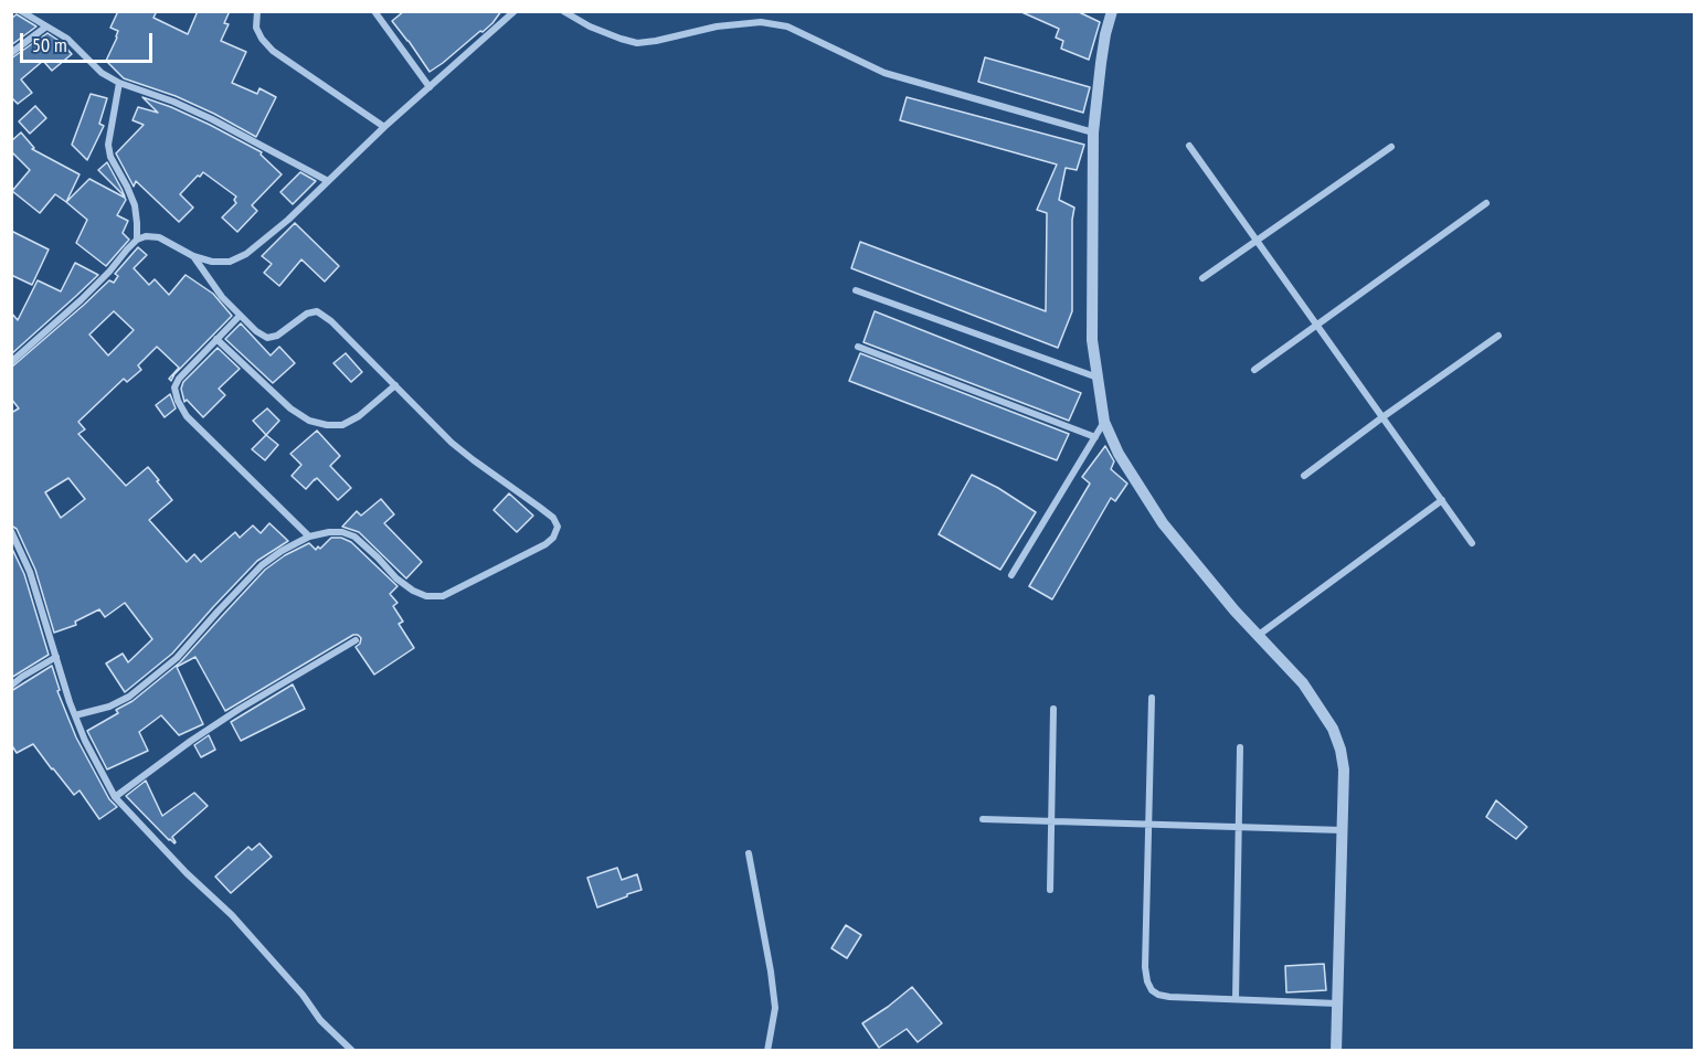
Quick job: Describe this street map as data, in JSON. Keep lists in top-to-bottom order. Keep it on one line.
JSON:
{"scale_bar":"50 m"}
